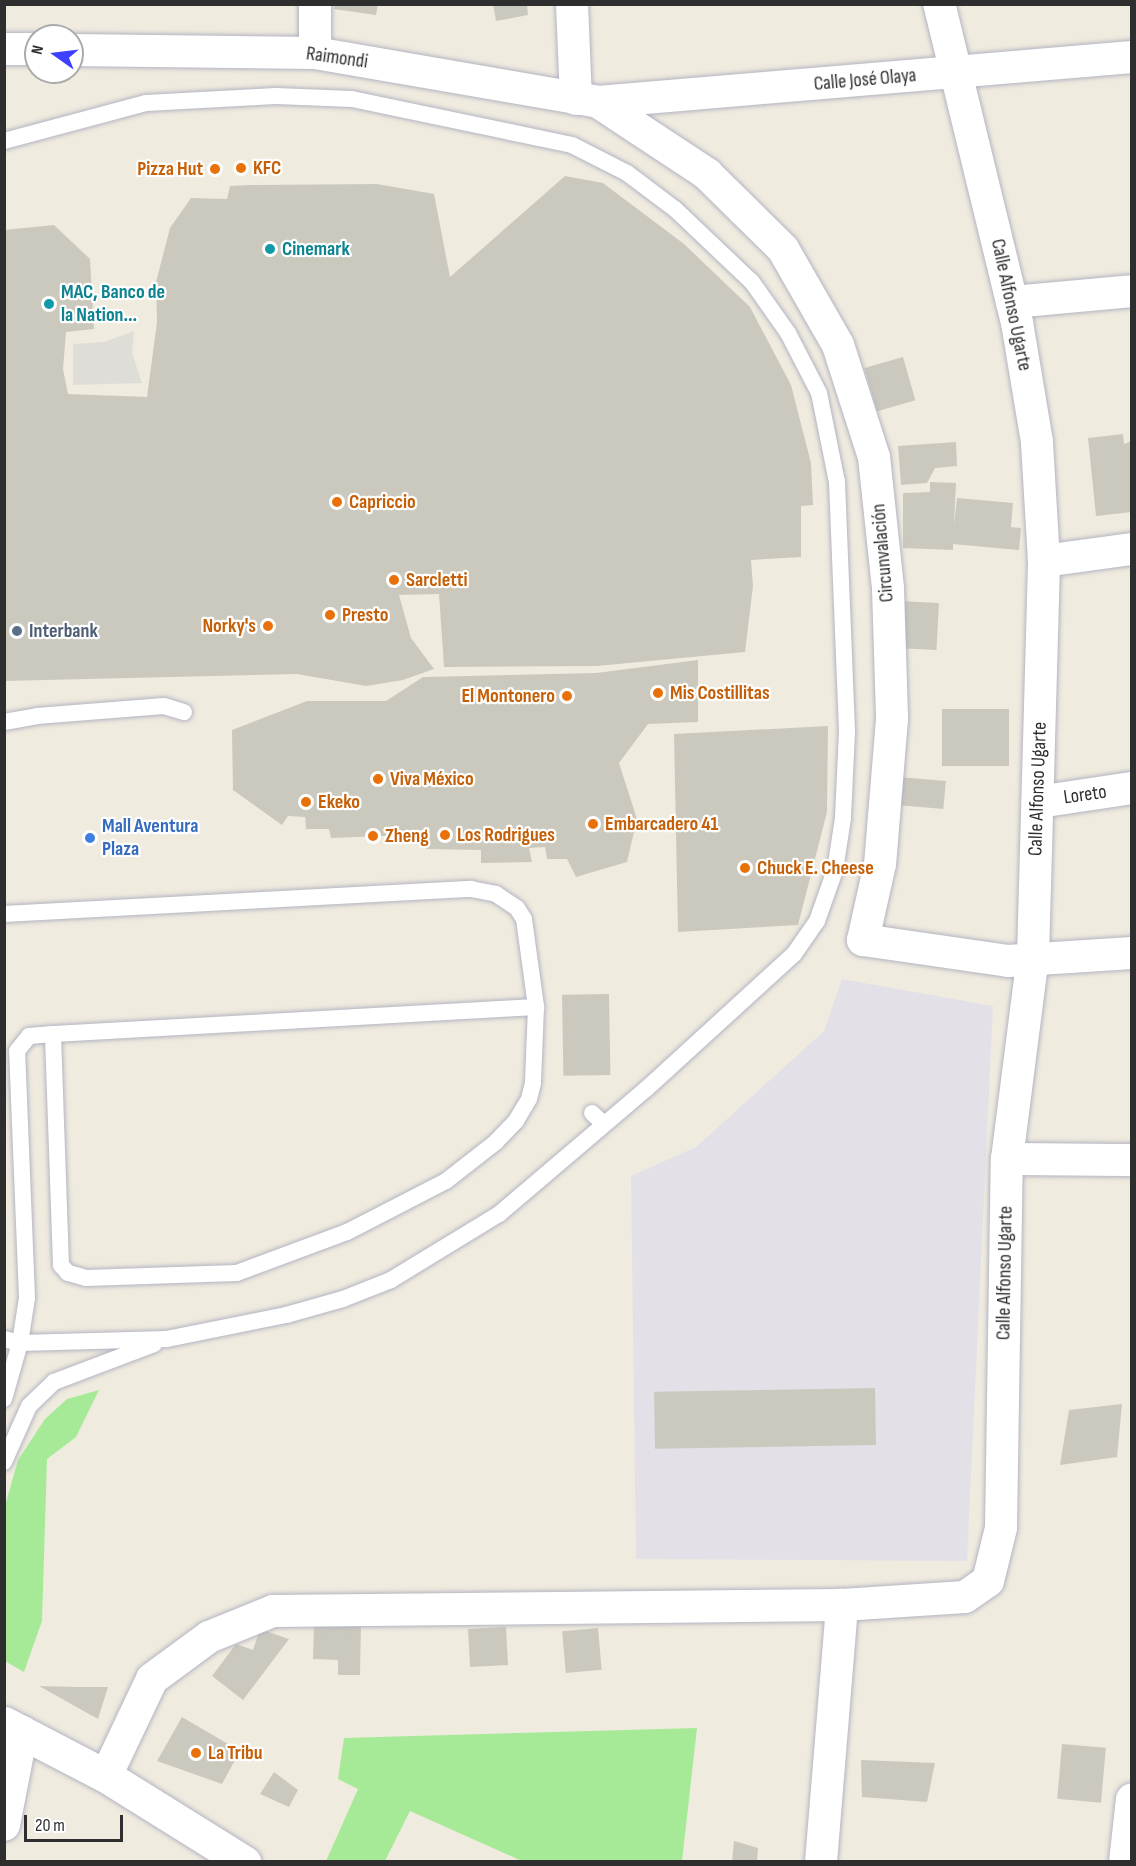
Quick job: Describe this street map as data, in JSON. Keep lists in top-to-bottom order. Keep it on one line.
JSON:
{"streets":{"street":["Raimondi","Calle José Olaya","Calle Alfonso Ugarte","Circunvalación","Loreto"]},"crossings":[["Raimondi","Calle José Olaya"],["Raimondi","Circunvalación"],["Calle José Olaya","Calle Alfonso Ugarte"],["Calle José Olaya","Circunvalación"],["Calle Alfonso Ugarte","Circunvalación"],["Calle Alfonso Ugarte","Loreto"]],"places":["KFC","Pizza Hut","Cinemark","MAC, Banco de la Nation...","Capriccio","Sarcletti","Presto","Norky's","Interbank","Mis Costillitas","El Montonero","Viva México","Ekeko","Embarcadero 41","Los Rodrigues","Zheng","Mall Aventura Plaza","Chuck E. Cheese","La Tribu"],"scale_bar":"20 m","north":"left"}
